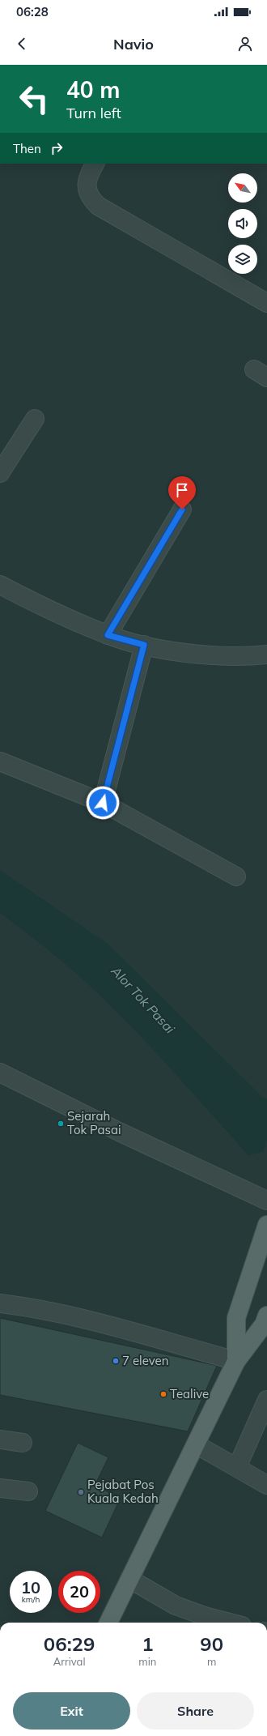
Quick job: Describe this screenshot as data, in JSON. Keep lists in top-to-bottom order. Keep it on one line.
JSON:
{"water":["Alor Tok Pasai"],"places":["Sejarah Tok Pasai","7 eleven","Tealive","Pejabat Pos Kuala Kedah"],"north":"top left","page":{"status":"06:28","header":"Navio","turn":["40 m","Turn left"],"then":"Then","speed":"10 km/h","limit":"20","eta":["06:29","Arrival","1","min","90","m"],"buttons":["Exit","Share"]}}
